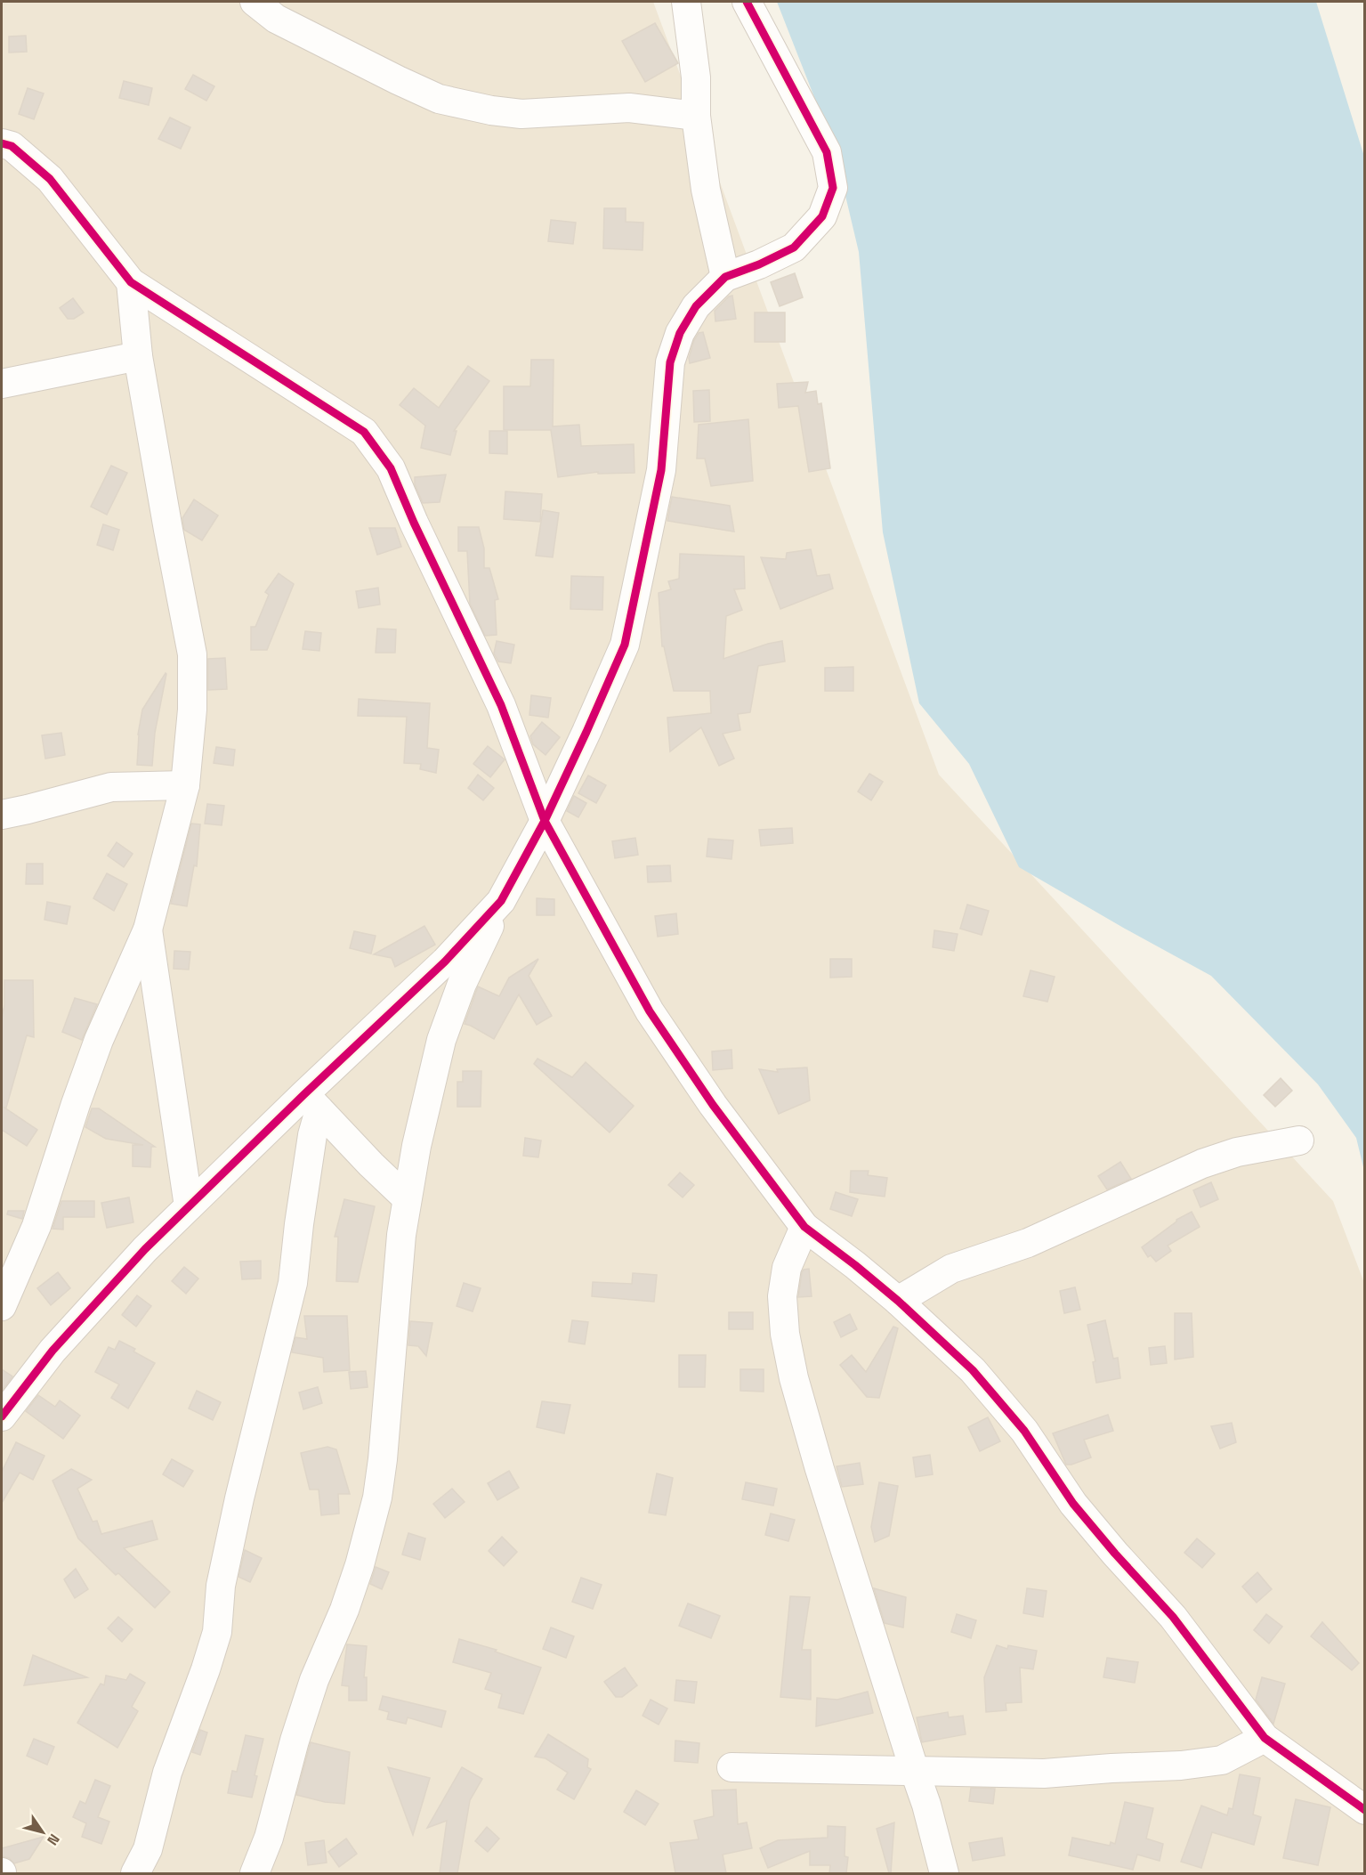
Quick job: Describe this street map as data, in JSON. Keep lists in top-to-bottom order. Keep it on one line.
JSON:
{"north":"bottom right"}
